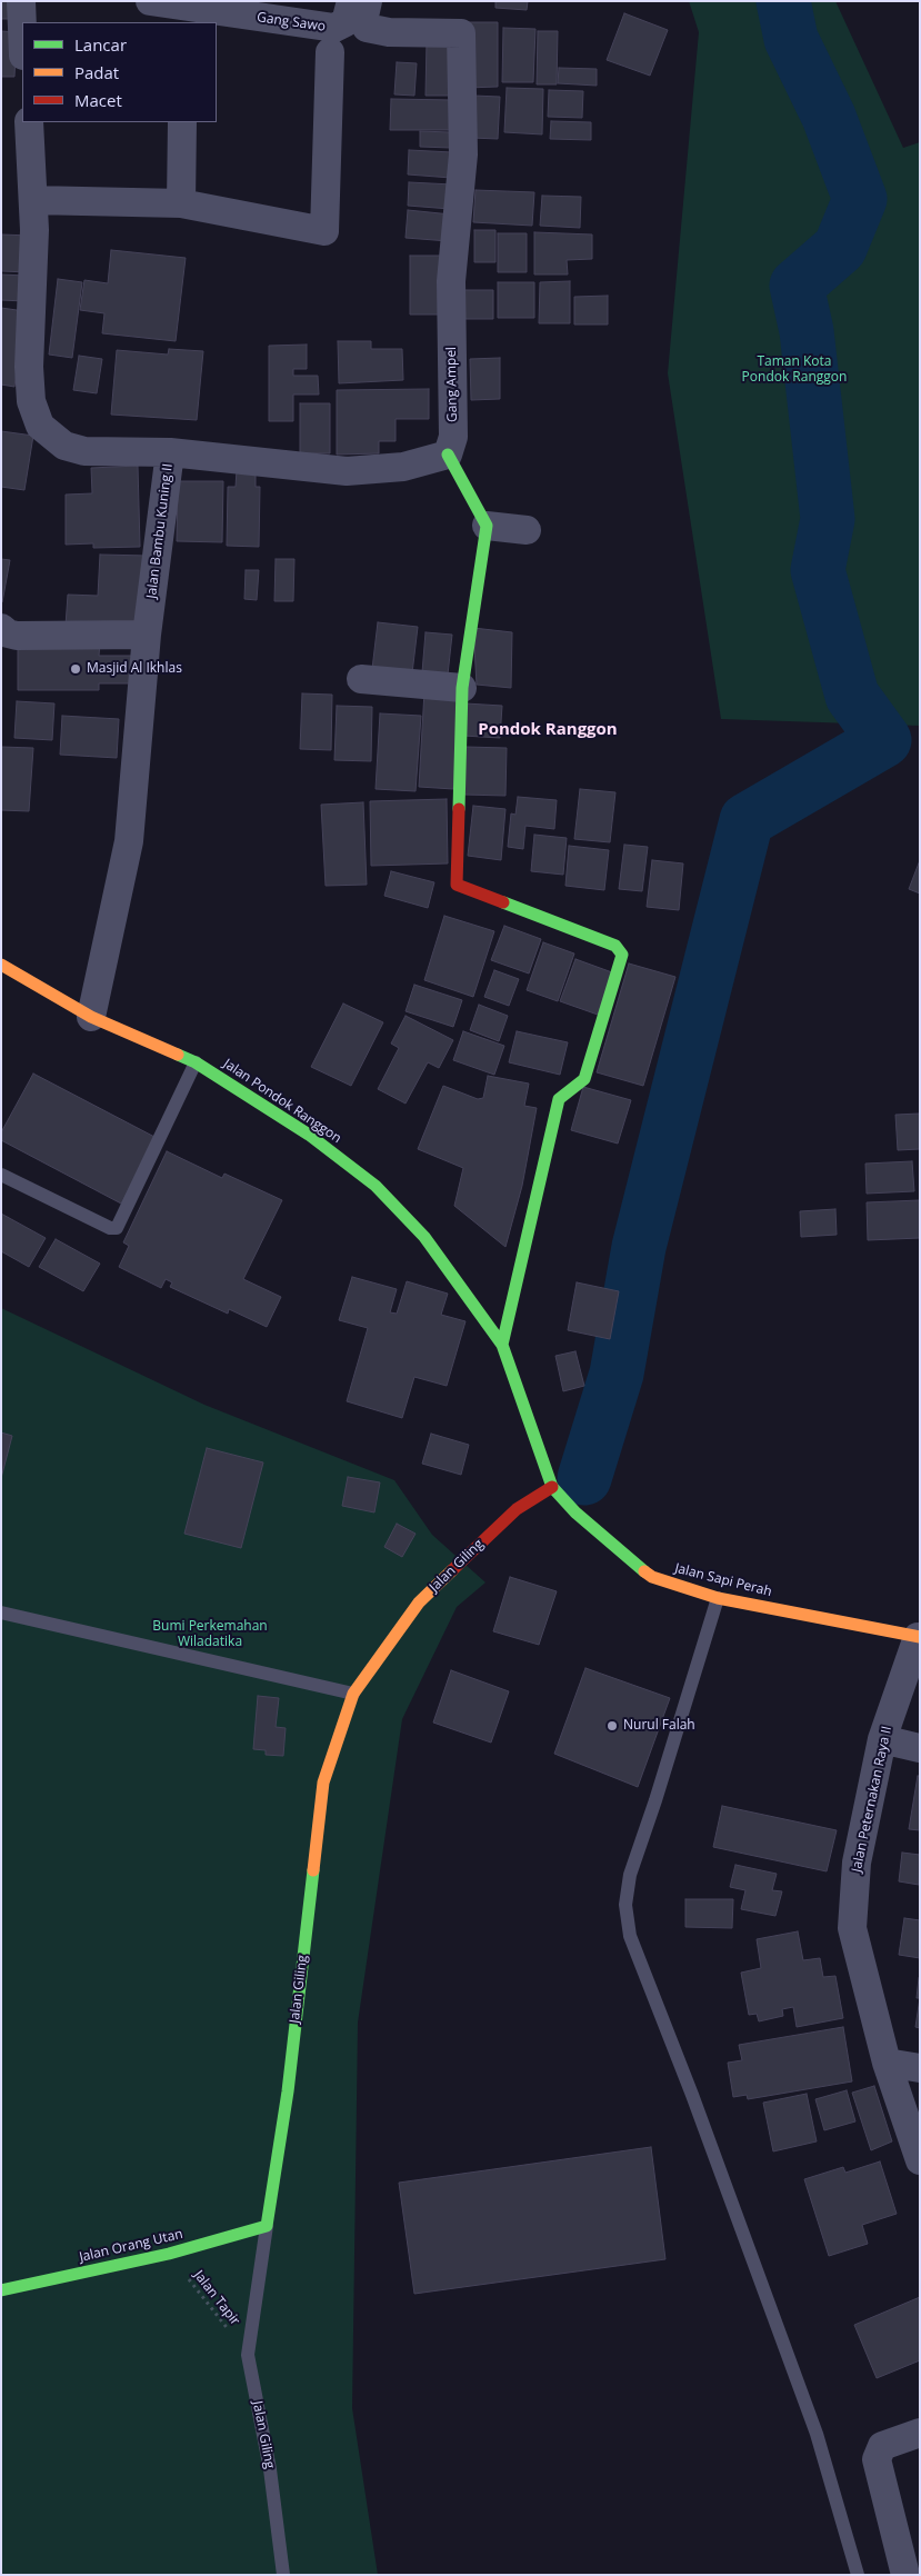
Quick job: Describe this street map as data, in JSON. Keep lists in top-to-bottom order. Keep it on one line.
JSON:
{"streets":{"street":["Gang Sawo","Gang Ampel","Jalan Bambu Kuning II","Jalan Pondok Ranggon","Jalan Giling","Jalan Sapi Perah","Jalan Peternakan Raya II","Jalan Orang Utan"],"path":["Jalan Tapir"]},"crossings":[["Jalan Bambu Kuning II","Jalan Pondok Ranggon"],["Jalan Pondok Ranggon","Jalan Giling"],["Jalan Pondok Ranggon","Jalan Sapi Perah"],["Jalan Giling","Jalan Sapi Perah"],["Jalan Giling","Jalan Orang Utan"],["Jalan Giling","Jalan Tapir"],["Jalan Sapi Perah","Jalan Peternakan Raya II"],["Jalan Orang Utan","Jalan Tapir"]],"districts":["Pondok Ranggon"],"parks":["Taman Kota Pondok Ranggon","Bumi Perkemahan Wiladatika"],"places":["Masjid Al Ikhlas","Nurul Falah"],"legend":["Lancar","Padat","Macet"]}
